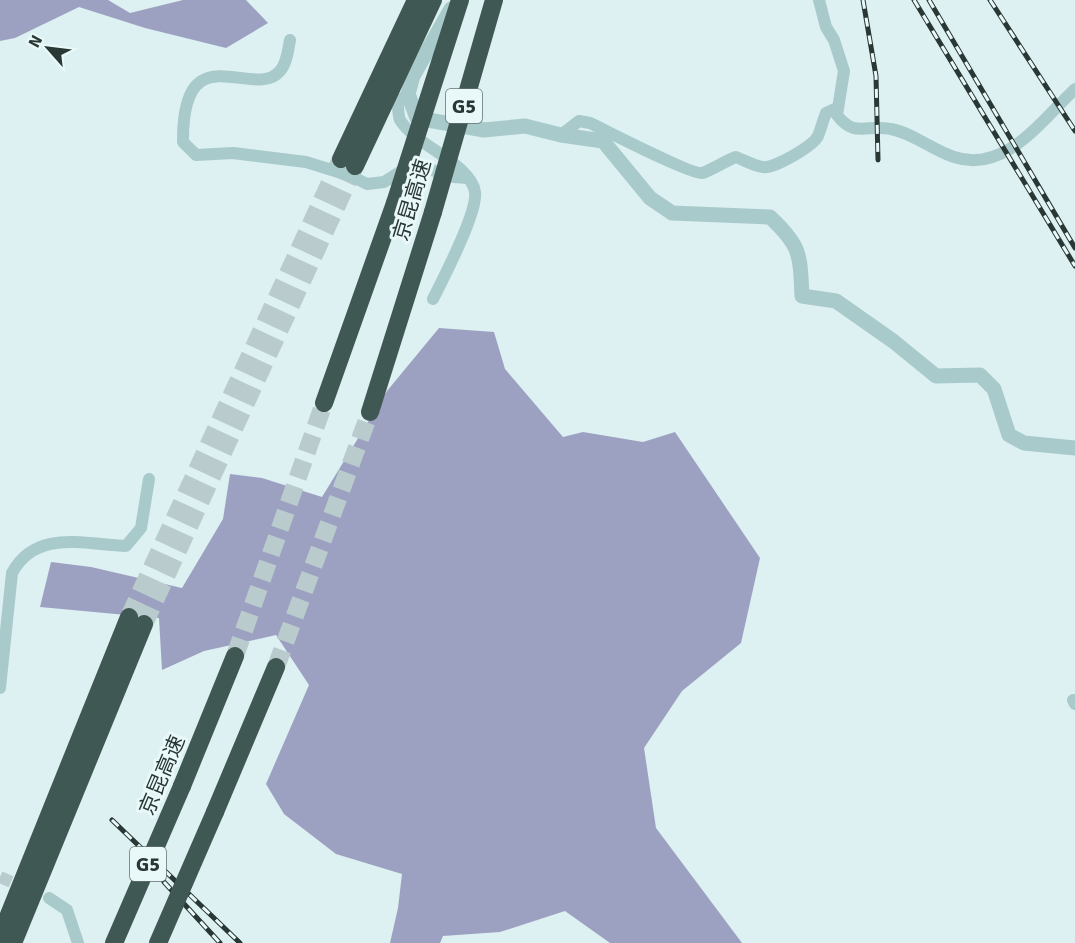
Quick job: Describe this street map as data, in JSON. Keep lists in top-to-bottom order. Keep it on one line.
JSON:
{"streets":{"highway":["G5","京昆高速"]},"north":"top left"}
